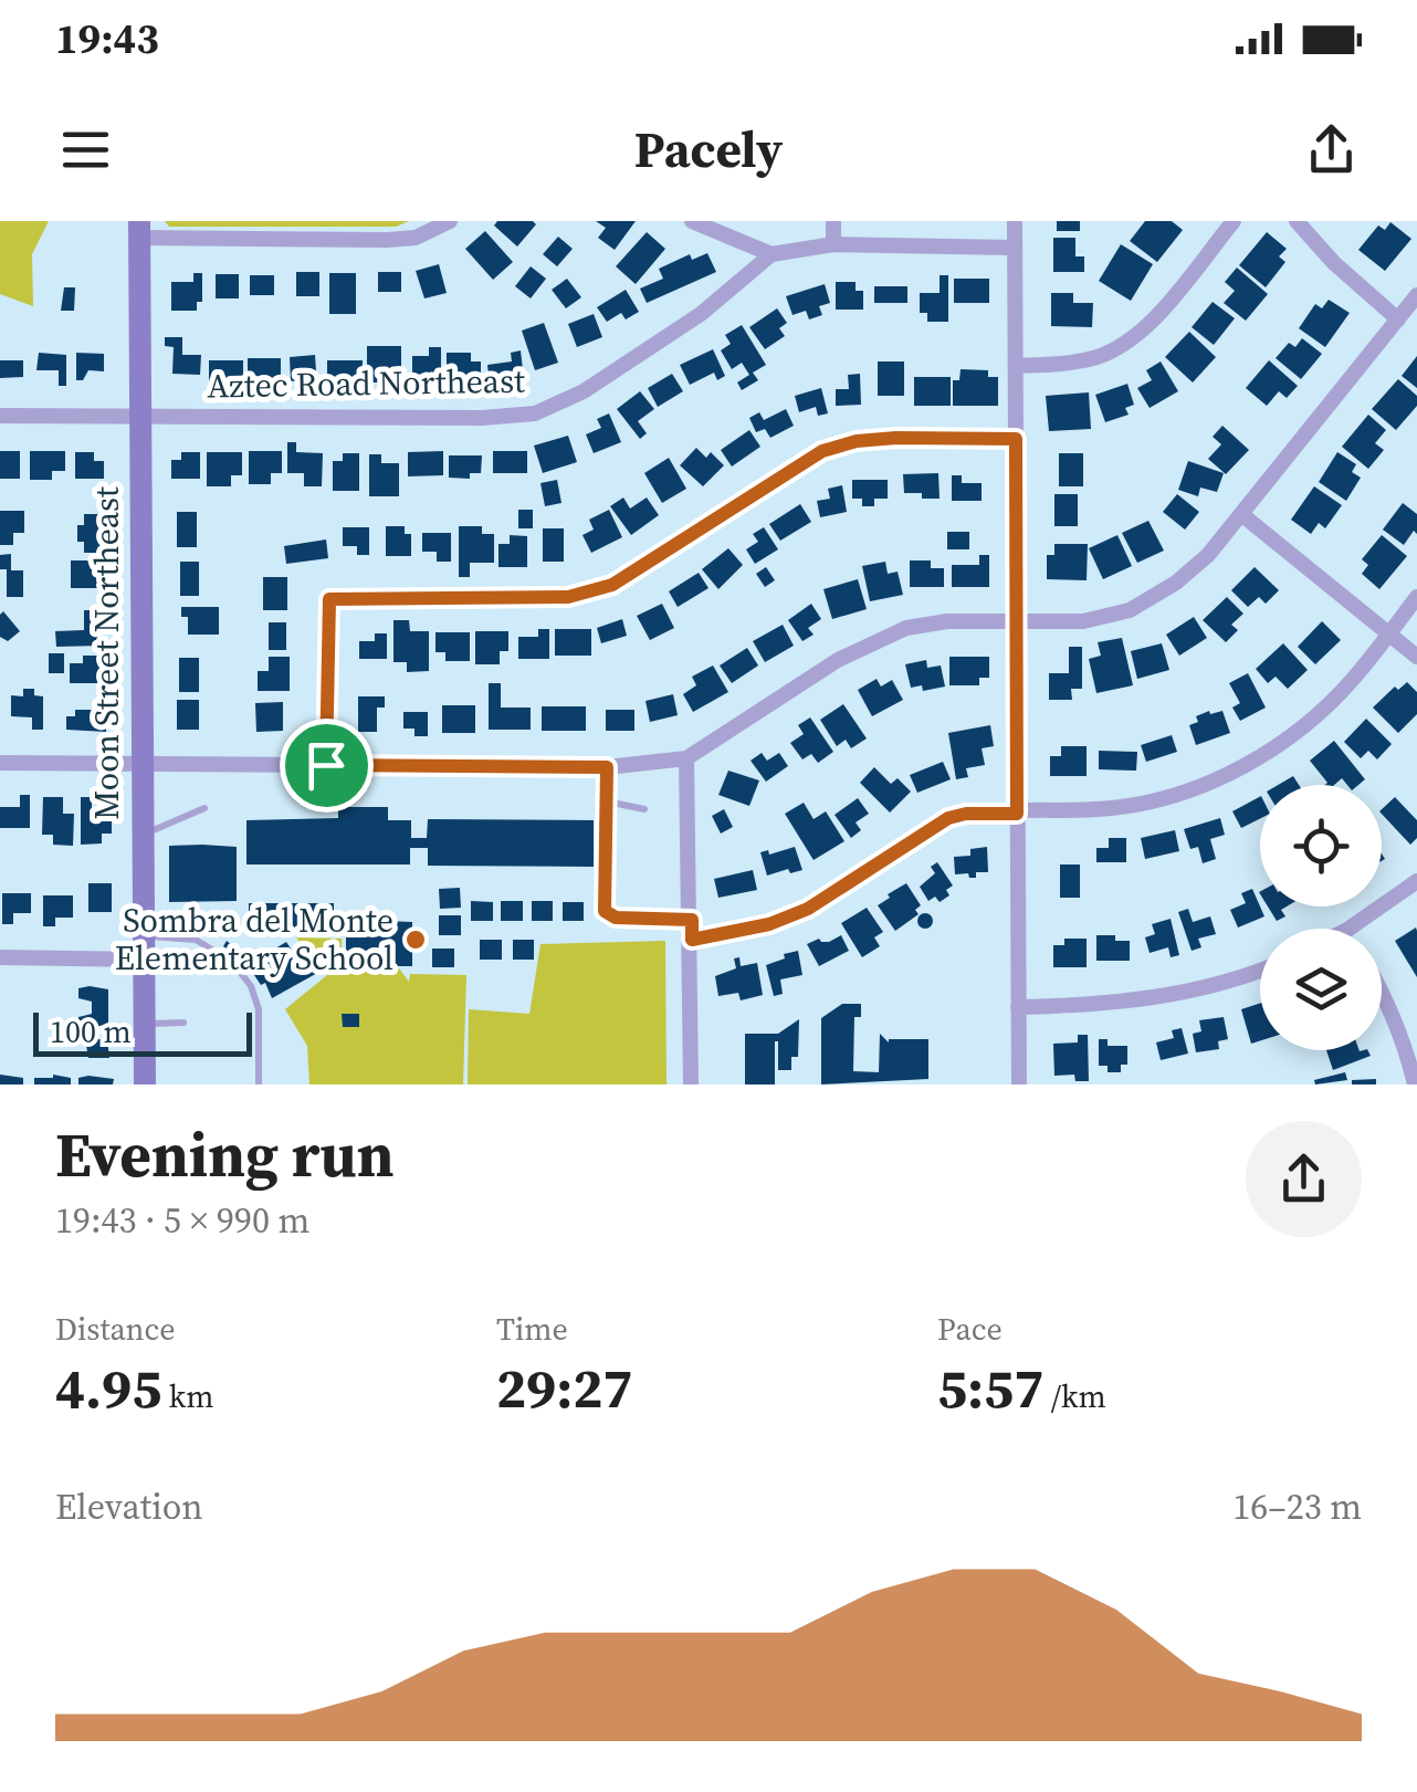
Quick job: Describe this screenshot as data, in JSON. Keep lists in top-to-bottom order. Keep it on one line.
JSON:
{"streets":{"street":["Aztec Road Northeast","Moon Street Northeast"]},"crossings":[["Aztec Road Northeast","Moon Street Northeast"]],"places":["Sombra del Monte Elementary School"],"scale_bar":"100 m","page":{"status":"19:43","header":"Pacely","scale":"100 m","heading":["Evening run","19:43 · 5 × 990 m"],"stats":[["Distance","4.95 km"],["Time","29:27"],["Pace","5:57 /km"]],"chart":["Elevation","16–23 m"]}}
